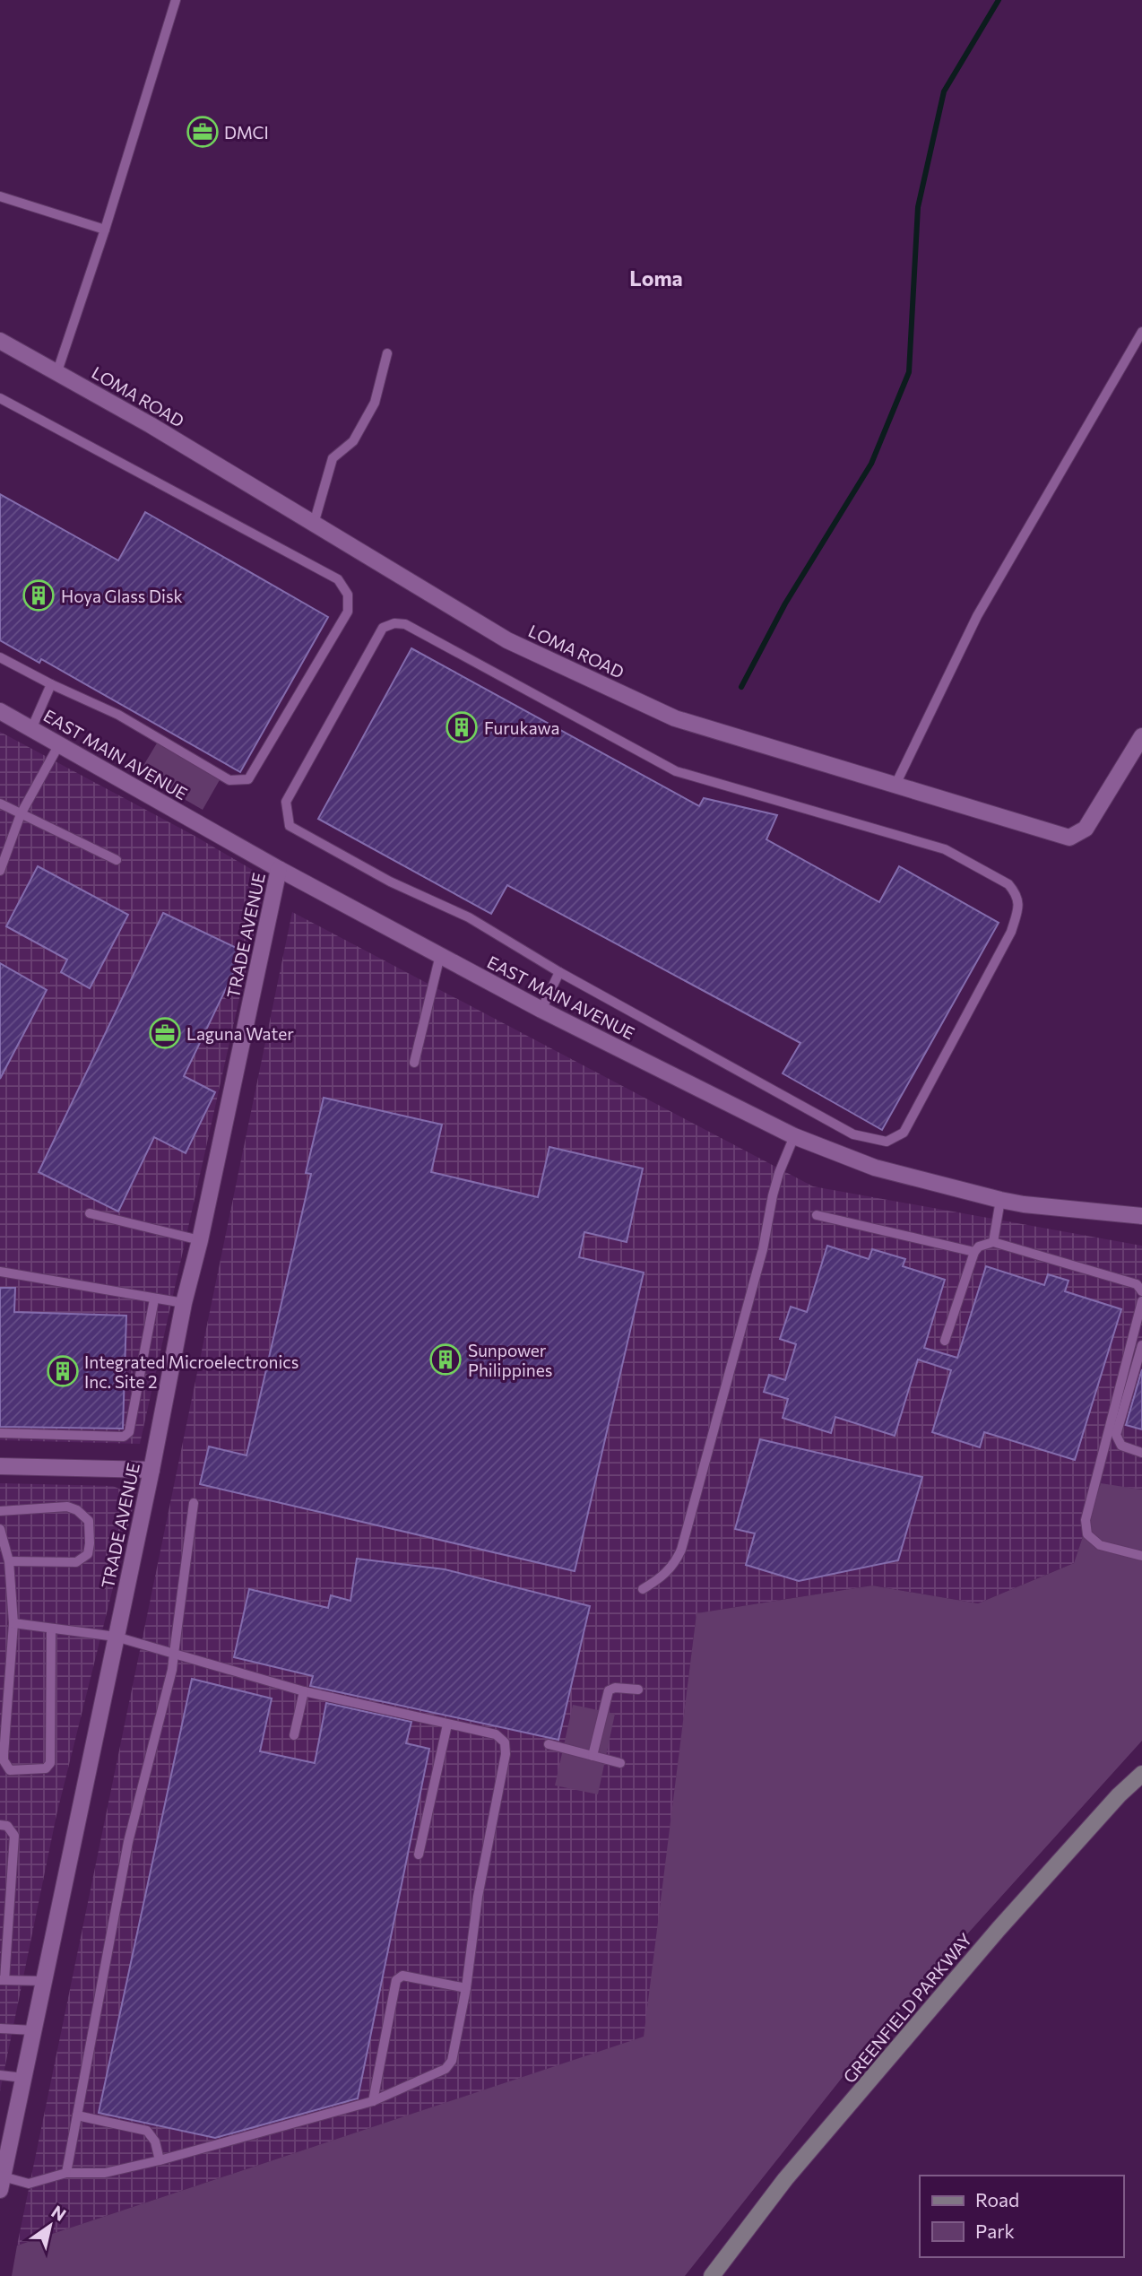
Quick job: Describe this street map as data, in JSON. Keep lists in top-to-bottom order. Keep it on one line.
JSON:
{"streets":{"main road":["GREENFIELD PARKWAY"],"street":["LOMA ROAD","EAST MAIN AVENUE","TRADE AVENUE"]},"crossings":[["EAST MAIN AVENUE","TRADE AVENUE"]],"districts":["Loma"],"places":{"office":["DMCI","Laguna Water"],"building":["Hoya Glass Disk","Furukawa","Sunpower Philippines","Integrated Microelectronics Inc. Site 2"]},"legend":["Road","Park"],"north":"top right"}
